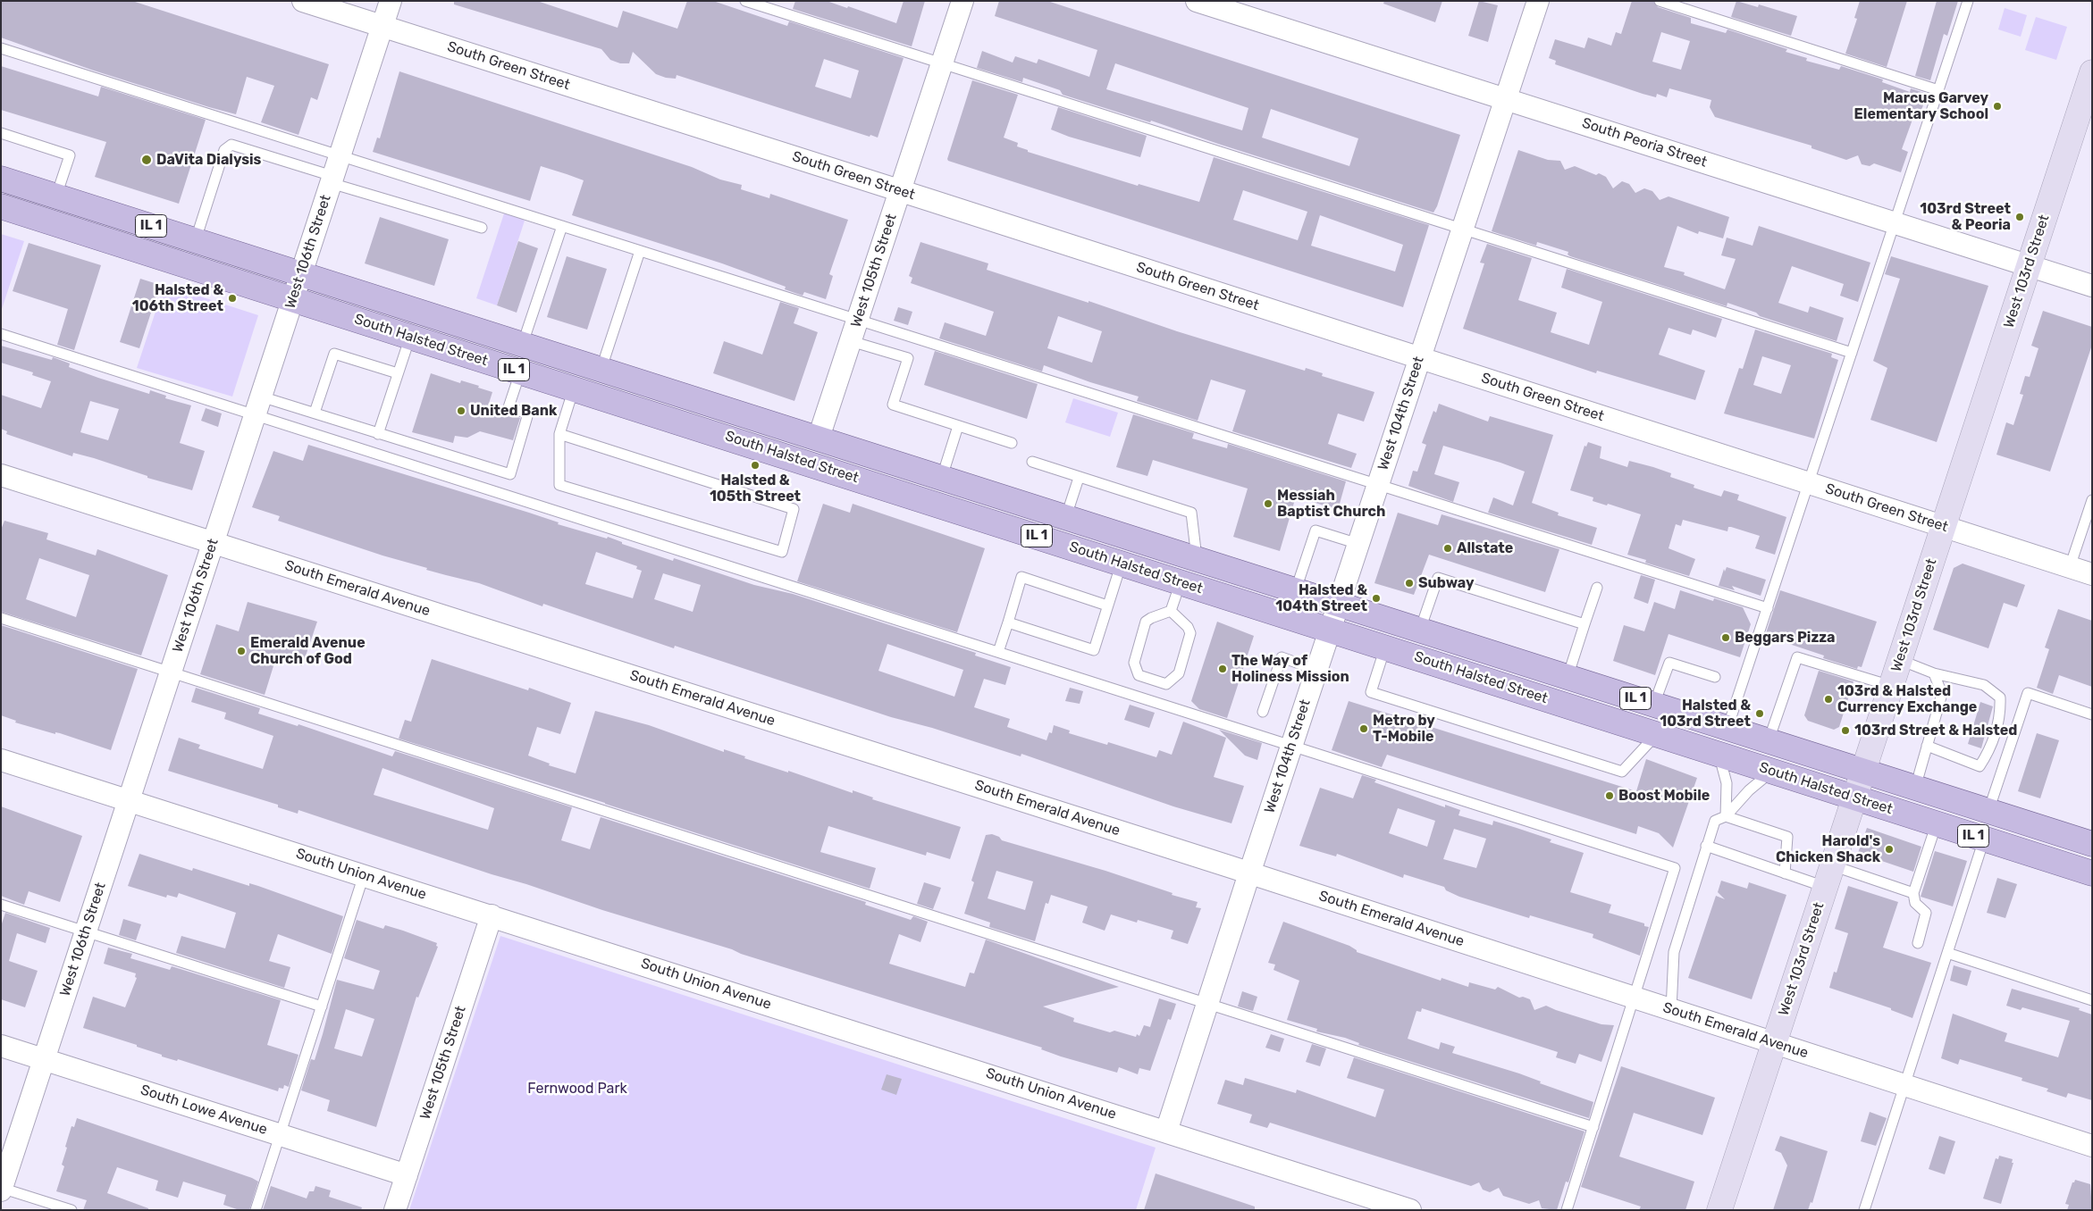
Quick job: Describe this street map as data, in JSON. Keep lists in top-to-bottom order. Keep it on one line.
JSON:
{"streets":{"main road":["IL 1","West 103rd Street","South Halsted Street"],"street":["South Green Street","South Peoria Street","West 106th Street","West 105th Street","West 104th Street","South Emerald Avenue","South Union Avenue","South Lowe Avenue"]},"crossings":[["South Green Street","West 106th Street"],["South Green Street","West 105th Street"],["South Green Street","West 103rd Street"],["South Green Street","West 104th Street"],["South Peoria Street","West 103rd Street"],["South Peoria Street","West 104th Street"],["West 106th Street","South Halsted Street"],["West 106th Street","South Emerald Avenue"],["West 106th Street","South Union Avenue"],["West 106th Street","South Lowe Avenue"],["West 105th Street","South Halsted Street"],["West 105th Street","South Union Avenue"],["West 105th Street","South Lowe Avenue"],["West 103rd Street","South Halsted Street"],["West 103rd Street","South Emerald Avenue"],["South Halsted Street","West 104th Street"],["West 104th Street","South Emerald Avenue"],["West 104th Street","South Union Avenue"]],"parks":["Fernwood Park"],"places":["Marcus Garvey Elementary School","DaVita Dialysis","103rd Street & Peoria","Halsted & 106th Street","United Bank","Halsted & 105th Street","Messiah Baptist Church","Allstate","Subway","Halsted & 104th Street","Beggars Pizza","Emerald Avenue Church of God","The Way of Holiness Mission","103rd & Halsted Currency Exchange","Halsted & 103rd Street","Metro by T-Mobile","103rd Street & Halsted","Boost Mobile","Harold's Chicken Shack"]}
